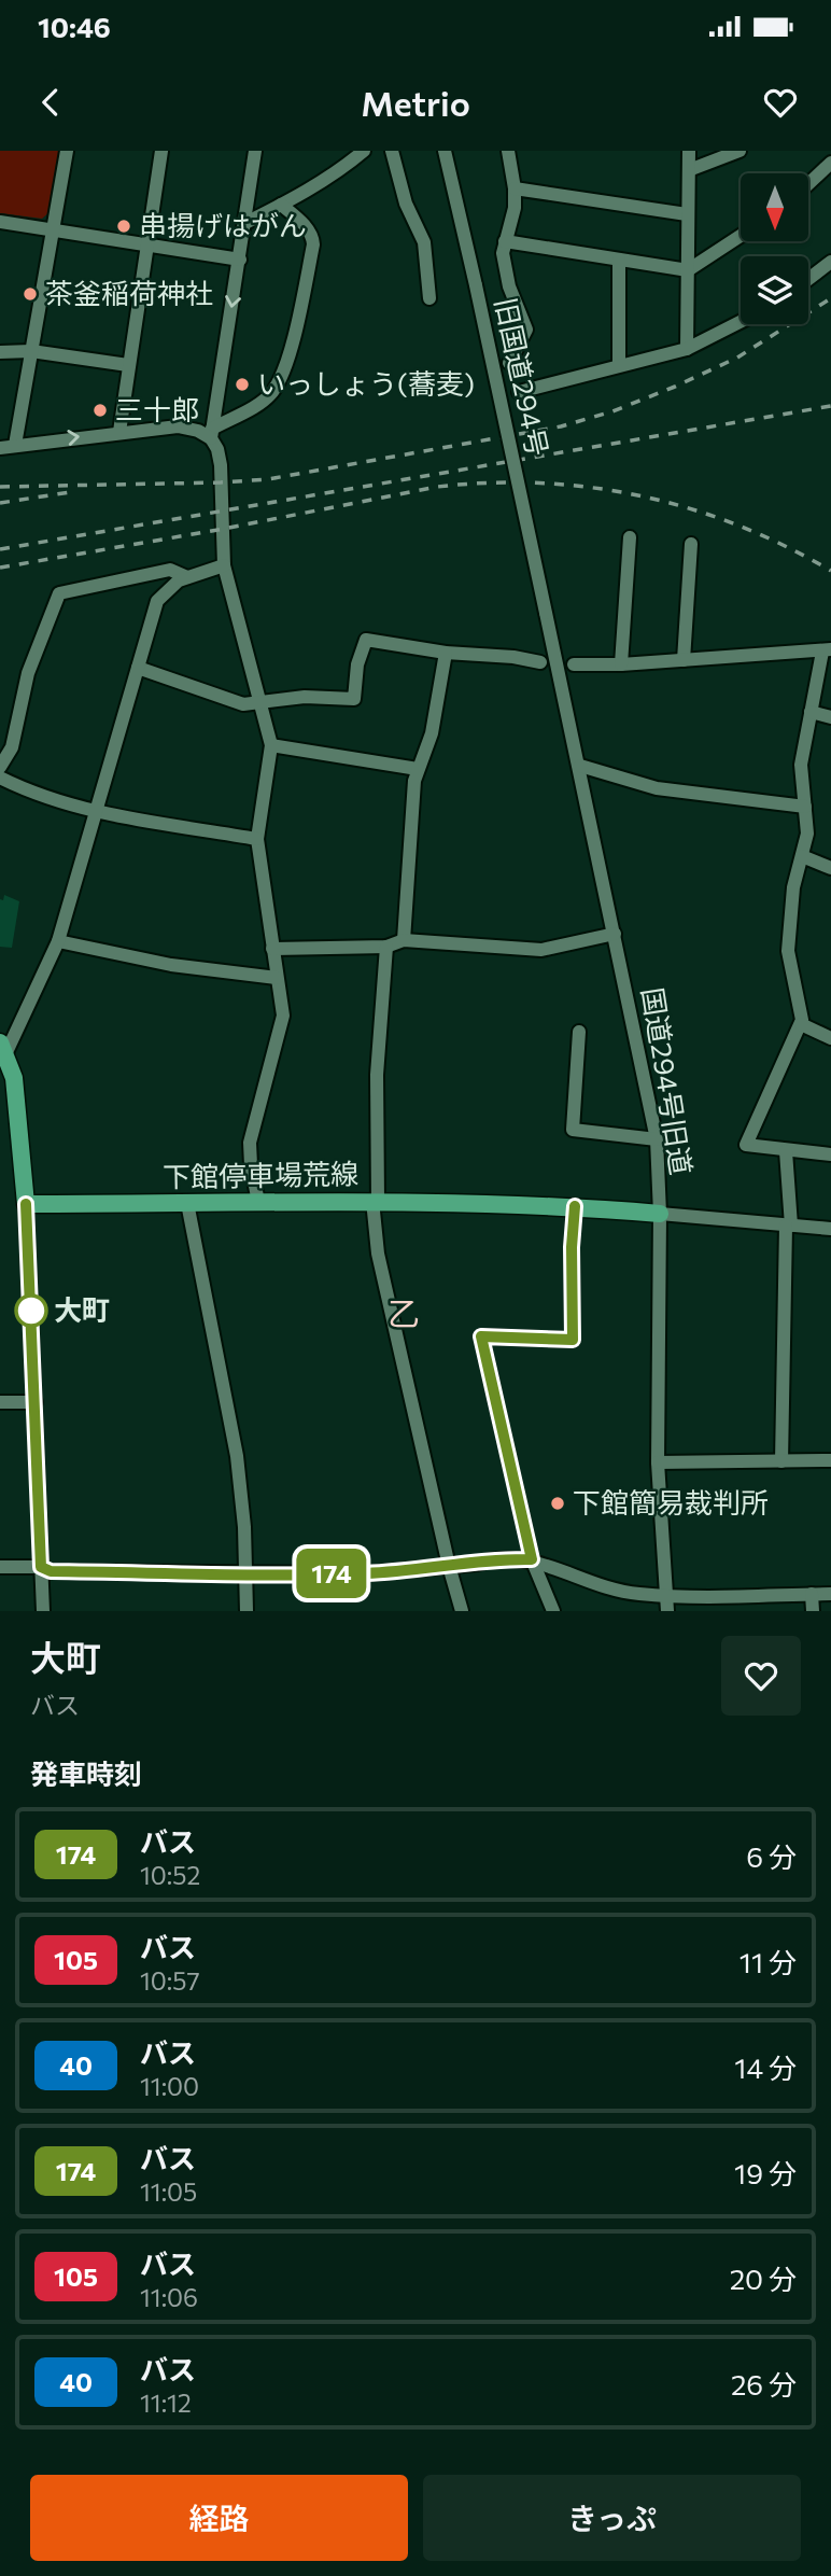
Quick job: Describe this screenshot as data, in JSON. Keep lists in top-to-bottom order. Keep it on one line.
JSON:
{"streets":{"main road":["下館停車場荒線"],"street":["旧国道294号","国道294号旧道"]},"crossings":[["旧国道294号","国道294号旧道"],["国道294号旧道","下館停車場荒線"]],"districts":["乙"],"places":["串揚げはがん","茶釜稲荷神社","いっしょう(蕎麦)","三十郎","大町","下館簡易裁判所"],"lines":["bus line 174"],"north":"bottom","page":{"status":"10:46","header":"Metrio","on_map":"174","heading":[["大町","バス"],"発車時刻"],"list":[{"mark":"174","name":"バス","note":"10:52","value":"6 分"},{"mark":"105","name":"バス","note":"10:57","value":"11 分"},{"mark":"40","name":"バス","note":"11:00","value":"14 分"},{"mark":"174","name":"バス","note":"11:05","value":"19 分"},{"mark":"105","name":"バス","note":"11:06","value":"20 分"},{"mark":"40","name":"バス","note":"11:12","value":"26 分"}],"buttons":["経路","きっぷ"]}}
